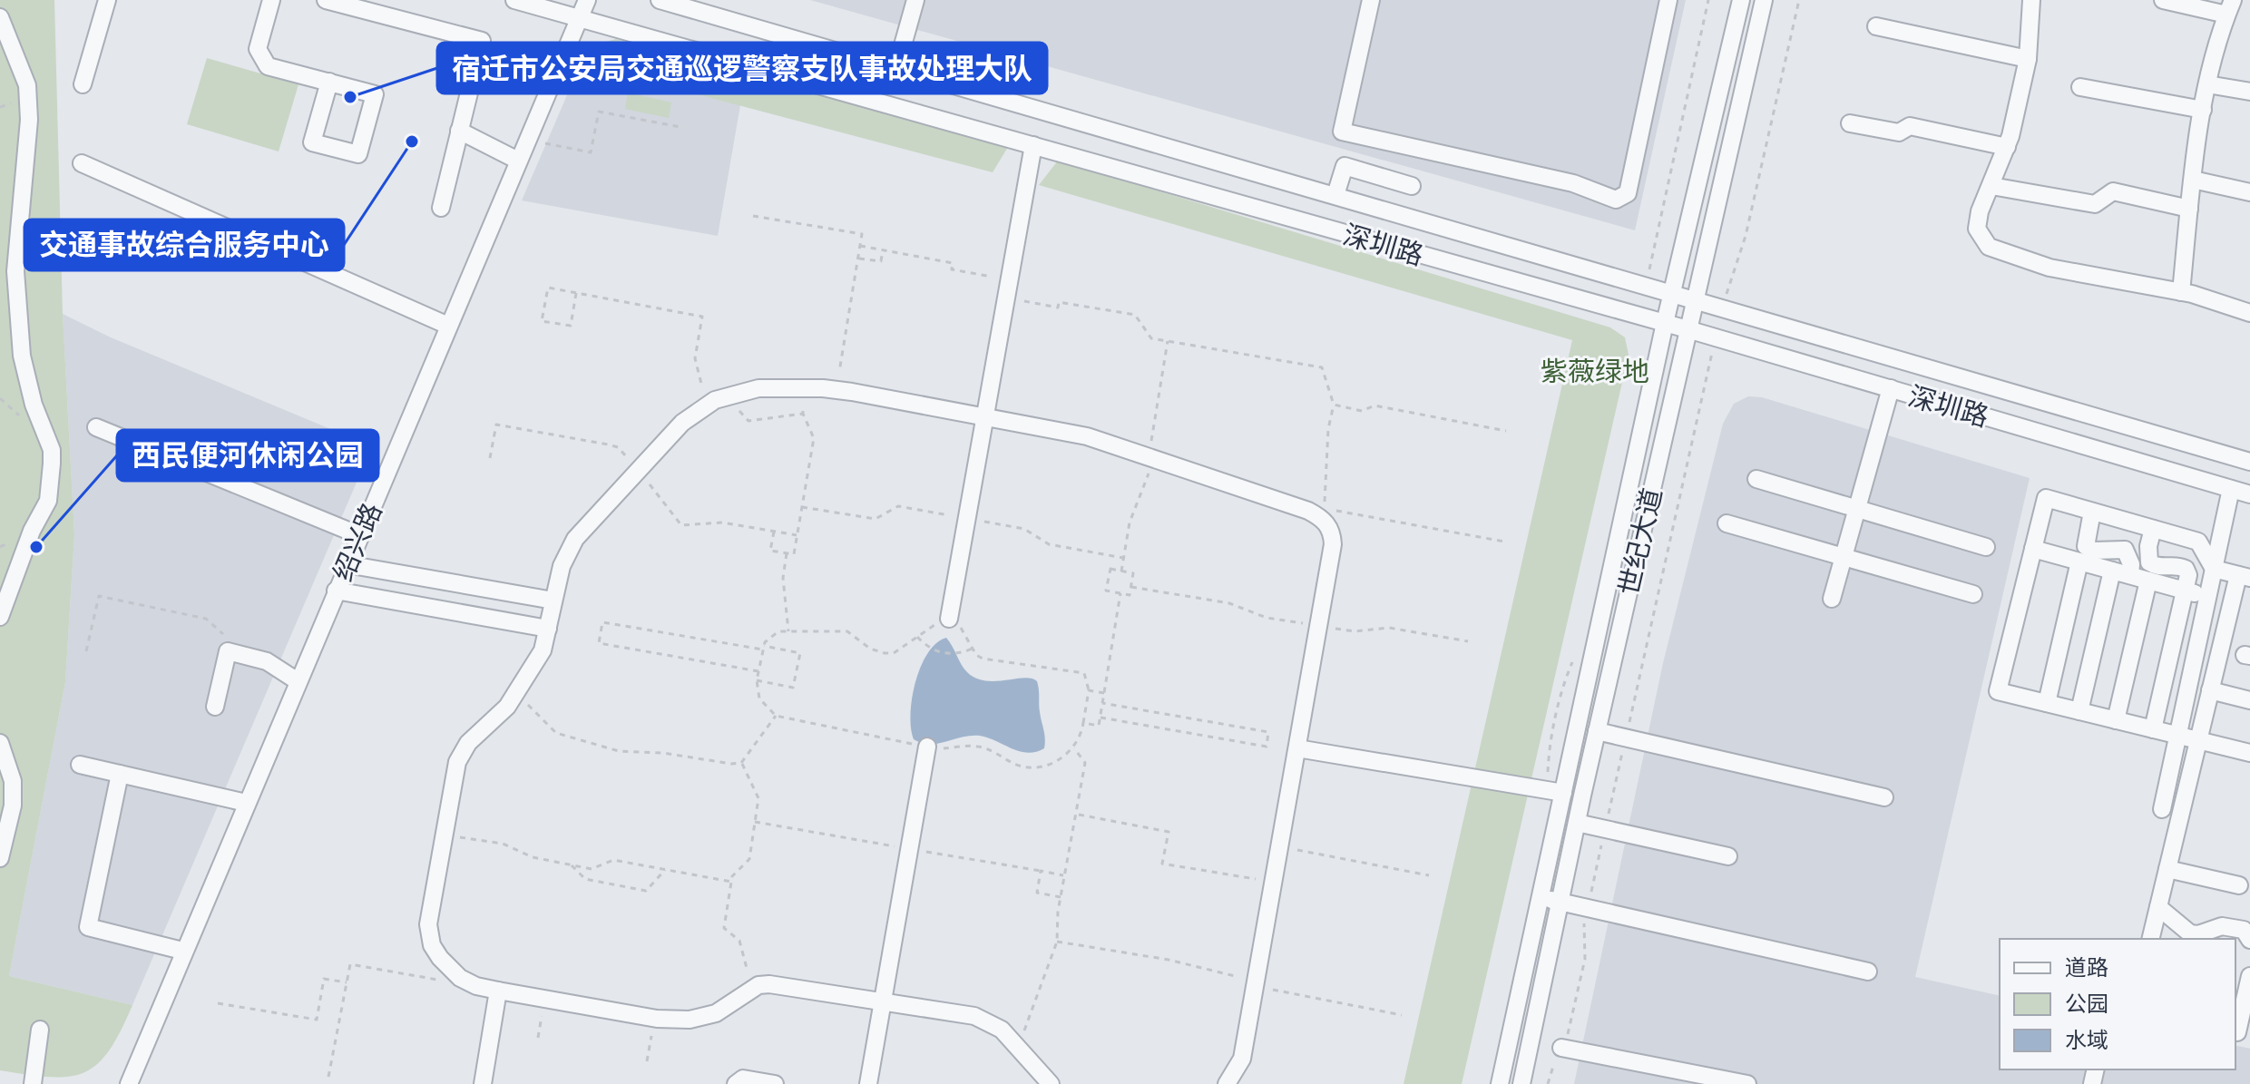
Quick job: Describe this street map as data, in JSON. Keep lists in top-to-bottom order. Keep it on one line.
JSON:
{"streets":{"street":["深圳路","绍兴路","世纪大道"]},"crossings":[["深圳路","绍兴路"],["深圳路","世纪大道"]],"parks":["紫薇绿地"],"places":["宿迁市公安局交通巡逻警察支队事故处理大队","交通事故综合服务中心","西民便河休闲公园"],"legend":["道路","公园","水域"]}
